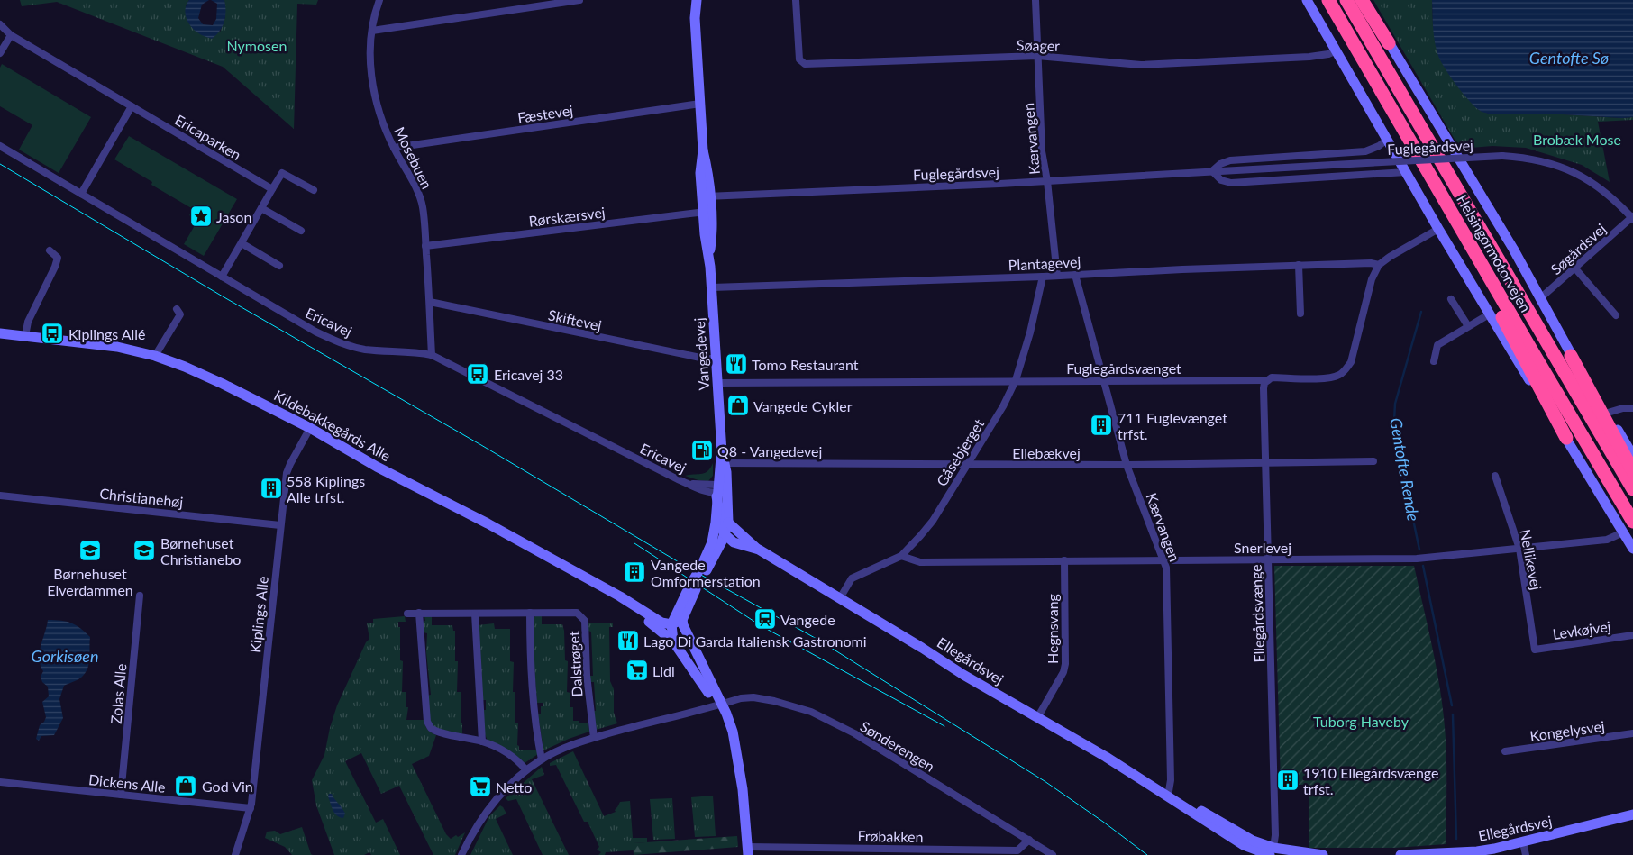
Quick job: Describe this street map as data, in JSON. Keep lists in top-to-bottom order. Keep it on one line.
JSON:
{"streets":{"highway":["Helsingørmotorvejen"],"street":["Søager","Fæstevej","Ericaparken","Kærvangen","Fuglegårdsvej","Mosebuen","Rørskærsvej","Søgårdsvej","Plantagevej","Skiftevej","Ericavej","Vangedevej","Fuglegårdsvænget","Kildebakkegårds Alle","Gåsebjerget","Ellebækvej","Christianehøj","Snerlevej","Nellikevej","Ellegårdsvænge","Kiplings Alle","Hegnsvang","Levkøjvej","Ellegårdsvej","Dalstrøget","Zolas Alle","Kongelysvej","Sønderengen","Dickens Alle","Frøbakken"]},"crossings":[["Søager","Kærvangen"],["Fæstevej","Mosebuen"],["Fæstevej","Vangedevej"],["Kærvangen","Fuglegårdsvej"],["Kærvangen","Plantagevej"],["Kærvangen","Fuglegårdsvænget"],["Kærvangen","Ellebækvej"],["Kærvangen","Snerlevej"],["Kærvangen","Ellegårdsvej"],["Fuglegårdsvej","Søgårdsvej"],["Fuglegårdsvej","Vangedevej"],["Mosebuen","Rørskærsvej"],["Mosebuen","Skiftevej"],["Mosebuen","Ericavej"],["Rørskærsvej","Vangedevej"],["Plantagevej","Vangedevej"],["Plantagevej","Fuglegårdsvænget"],["Plantagevej","Gåsebjerget"],["Skiftevej","Vangedevej"],["Ericavej","Vangedevej"],["Vangedevej","Fuglegårdsvænget"],["Vangedevej","Kildebakkegårds Alle"],["Vangedevej","Ellebækvej"],["Vangedevej","Ellegårdsvej"],["Fuglegårdsvænget","Gåsebjerget"],["Fuglegårdsvænget","Ellegårdsvænge"],["Kildebakkegårds Alle","Kiplings Alle"],["Gåsebjerget","Ellebækvej"],["Gåsebjerget","Snerlevej"],["Gåsebjerget","Ellegårdsvej"],["Ellebækvej","Ellegårdsvænge"],["Christianehøj","Kiplings Alle"],["Snerlevej","Nellikevej"],["Snerlevej","Ellegårdsvænge"],["Snerlevej","Hegnsvang"],["Nellikevej","Levkøjvej"],["Ellegårdsvænge","Ellegårdsvej"],["Kiplings Alle","Dickens Alle"],["Hegnsvang","Ellegårdsvej"],["Zolas Alle","Dickens Alle"],["Sønderengen","Frøbakken"]],"water":["Gentofte Sø","Gentofte Rende","Gorkisøen"],"parks":["Nymosen","Brobæk Mose","Tuborg Haveby"],"places":{"place":["Jason"],"bus stop":["Kiplings Allé","Ericavej 33"],"restaurant":["Tomo Restaurant","Lago Di Garda Italiensk Gastronomi"],"shop":["Vangede Cykler","God Vin"],"building":["711 Fuglevænget trfst.","558 Kiplings Alle trfst.","Vangede Omformerstation","1910 Ellegårdsvænge trfst."],"fuel station":["Q8 - Vangedevej"],"school or university":["Børnehuset Elverdammen","Børnehuset Christianebo"],"station":["Vangede"],"supermarket":["Lidl","Netto"]}}
